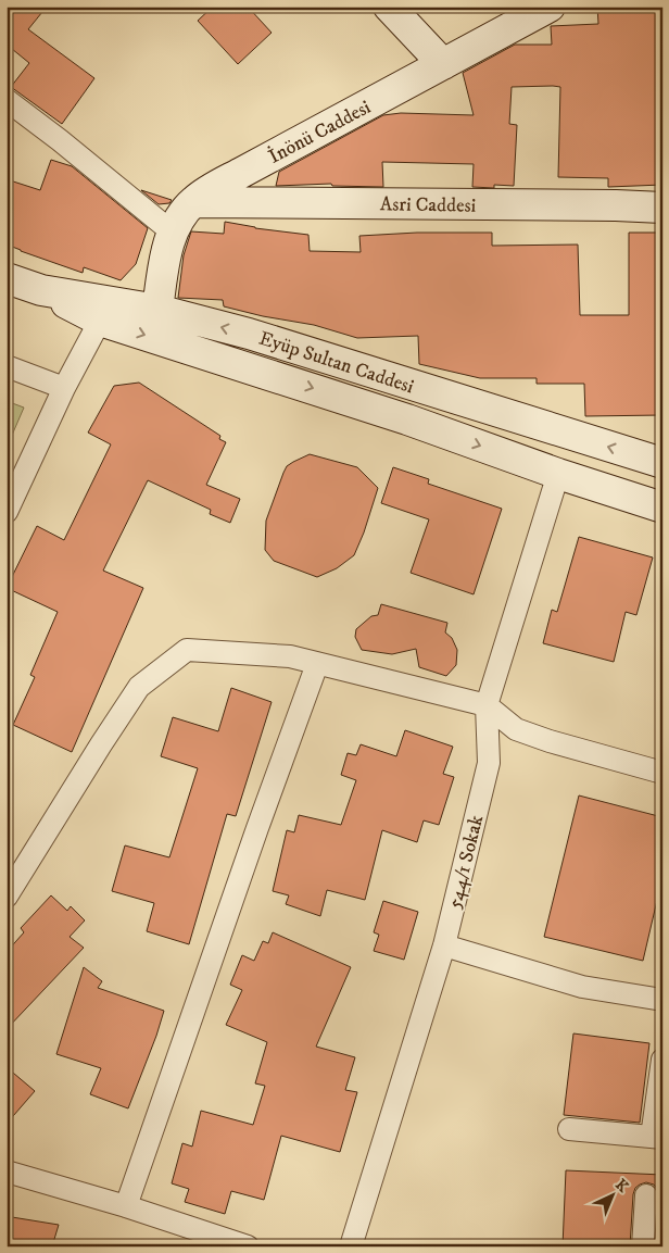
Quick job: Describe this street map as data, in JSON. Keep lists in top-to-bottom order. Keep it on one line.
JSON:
{"streets":{"main road":["İnönü Caddesi","Asri Caddesi","Eyüp Sultan Caddesi"],"street":["544/1 Sokak"]},"crossings":[["İnönü Caddesi","Asri Caddesi"],["İnönü Caddesi","Eyüp Sultan Caddesi"]],"north":"top right"}
